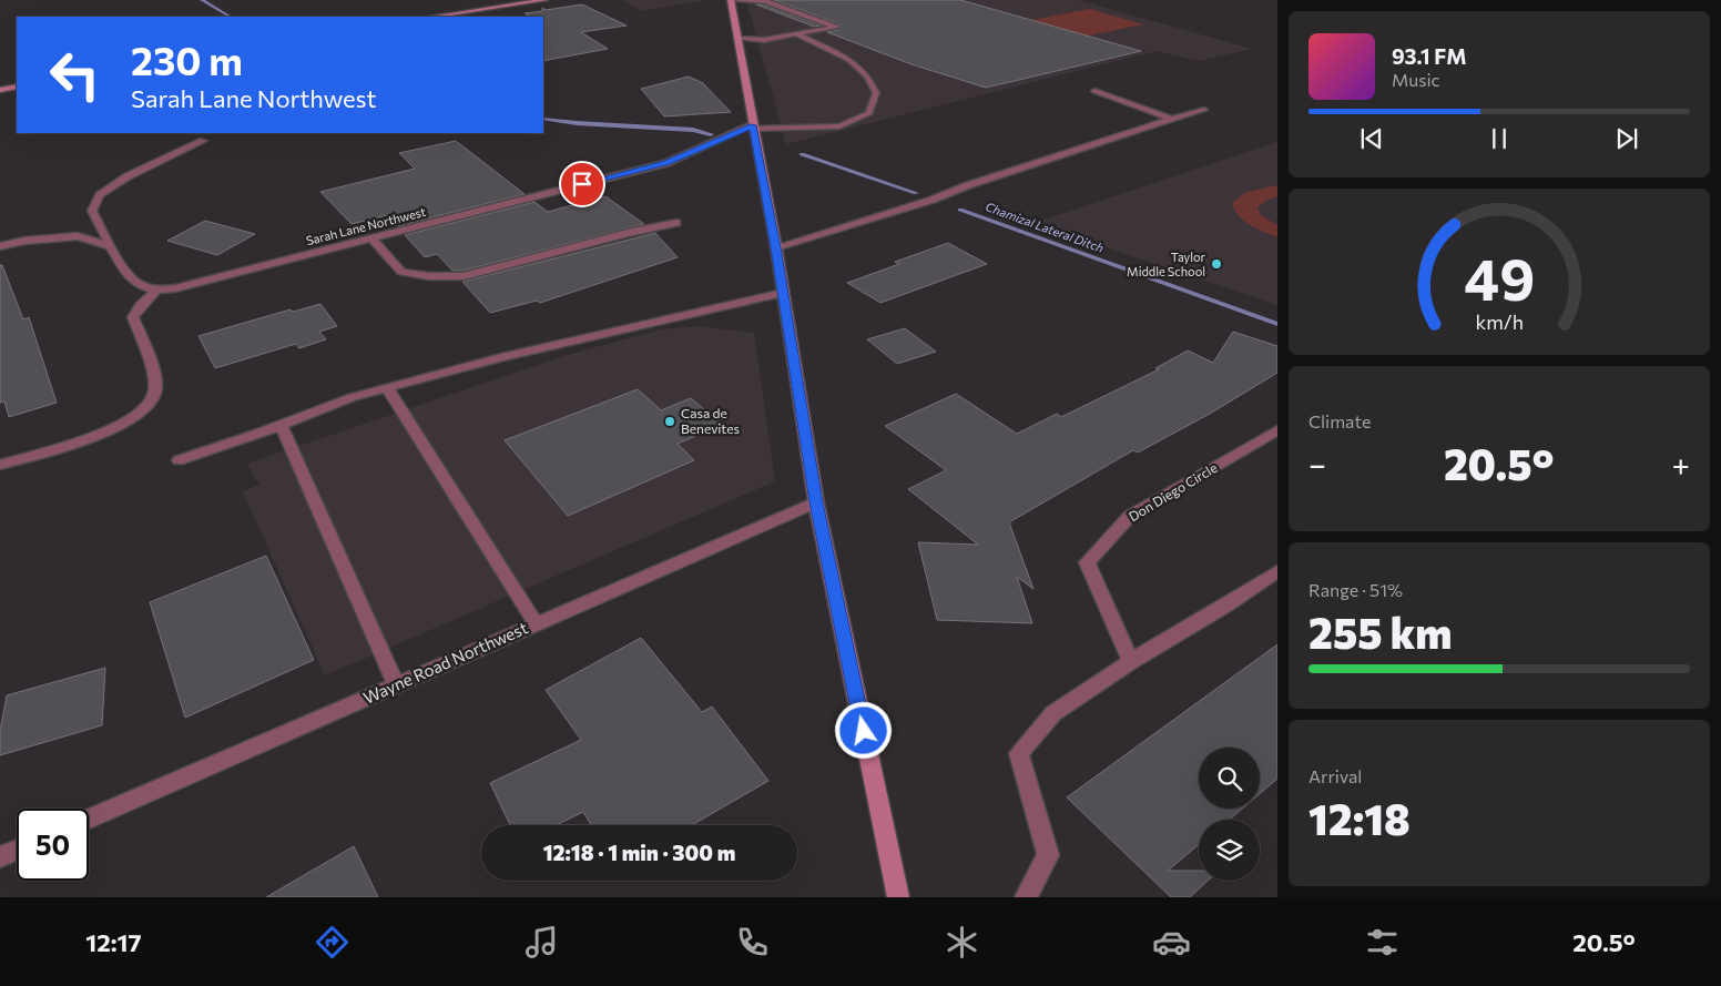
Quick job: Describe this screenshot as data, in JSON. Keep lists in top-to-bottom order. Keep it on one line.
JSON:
{"streets":{"street":["Sarah Lane Northwest","Don Diego Circle","Wayne Road Northwest"]},"water":["Chamizal Lateral Ditch"],"places":["Taylor Middle School","Casa de Benevites"],"page":{"turn":["230 m","Sarah Lane Northwest"],"song":["93.1 FM","Music"],"tile":["Climate",["Range · 51%","255 km"],["Arrival","12:18"]],"heat":["−","20.5°","+"],"limit":"50","trip":"12:18 · 1 min · 300 m","tabs":["12:17","20.5°"],"gauge":["49","km/h"]}}
